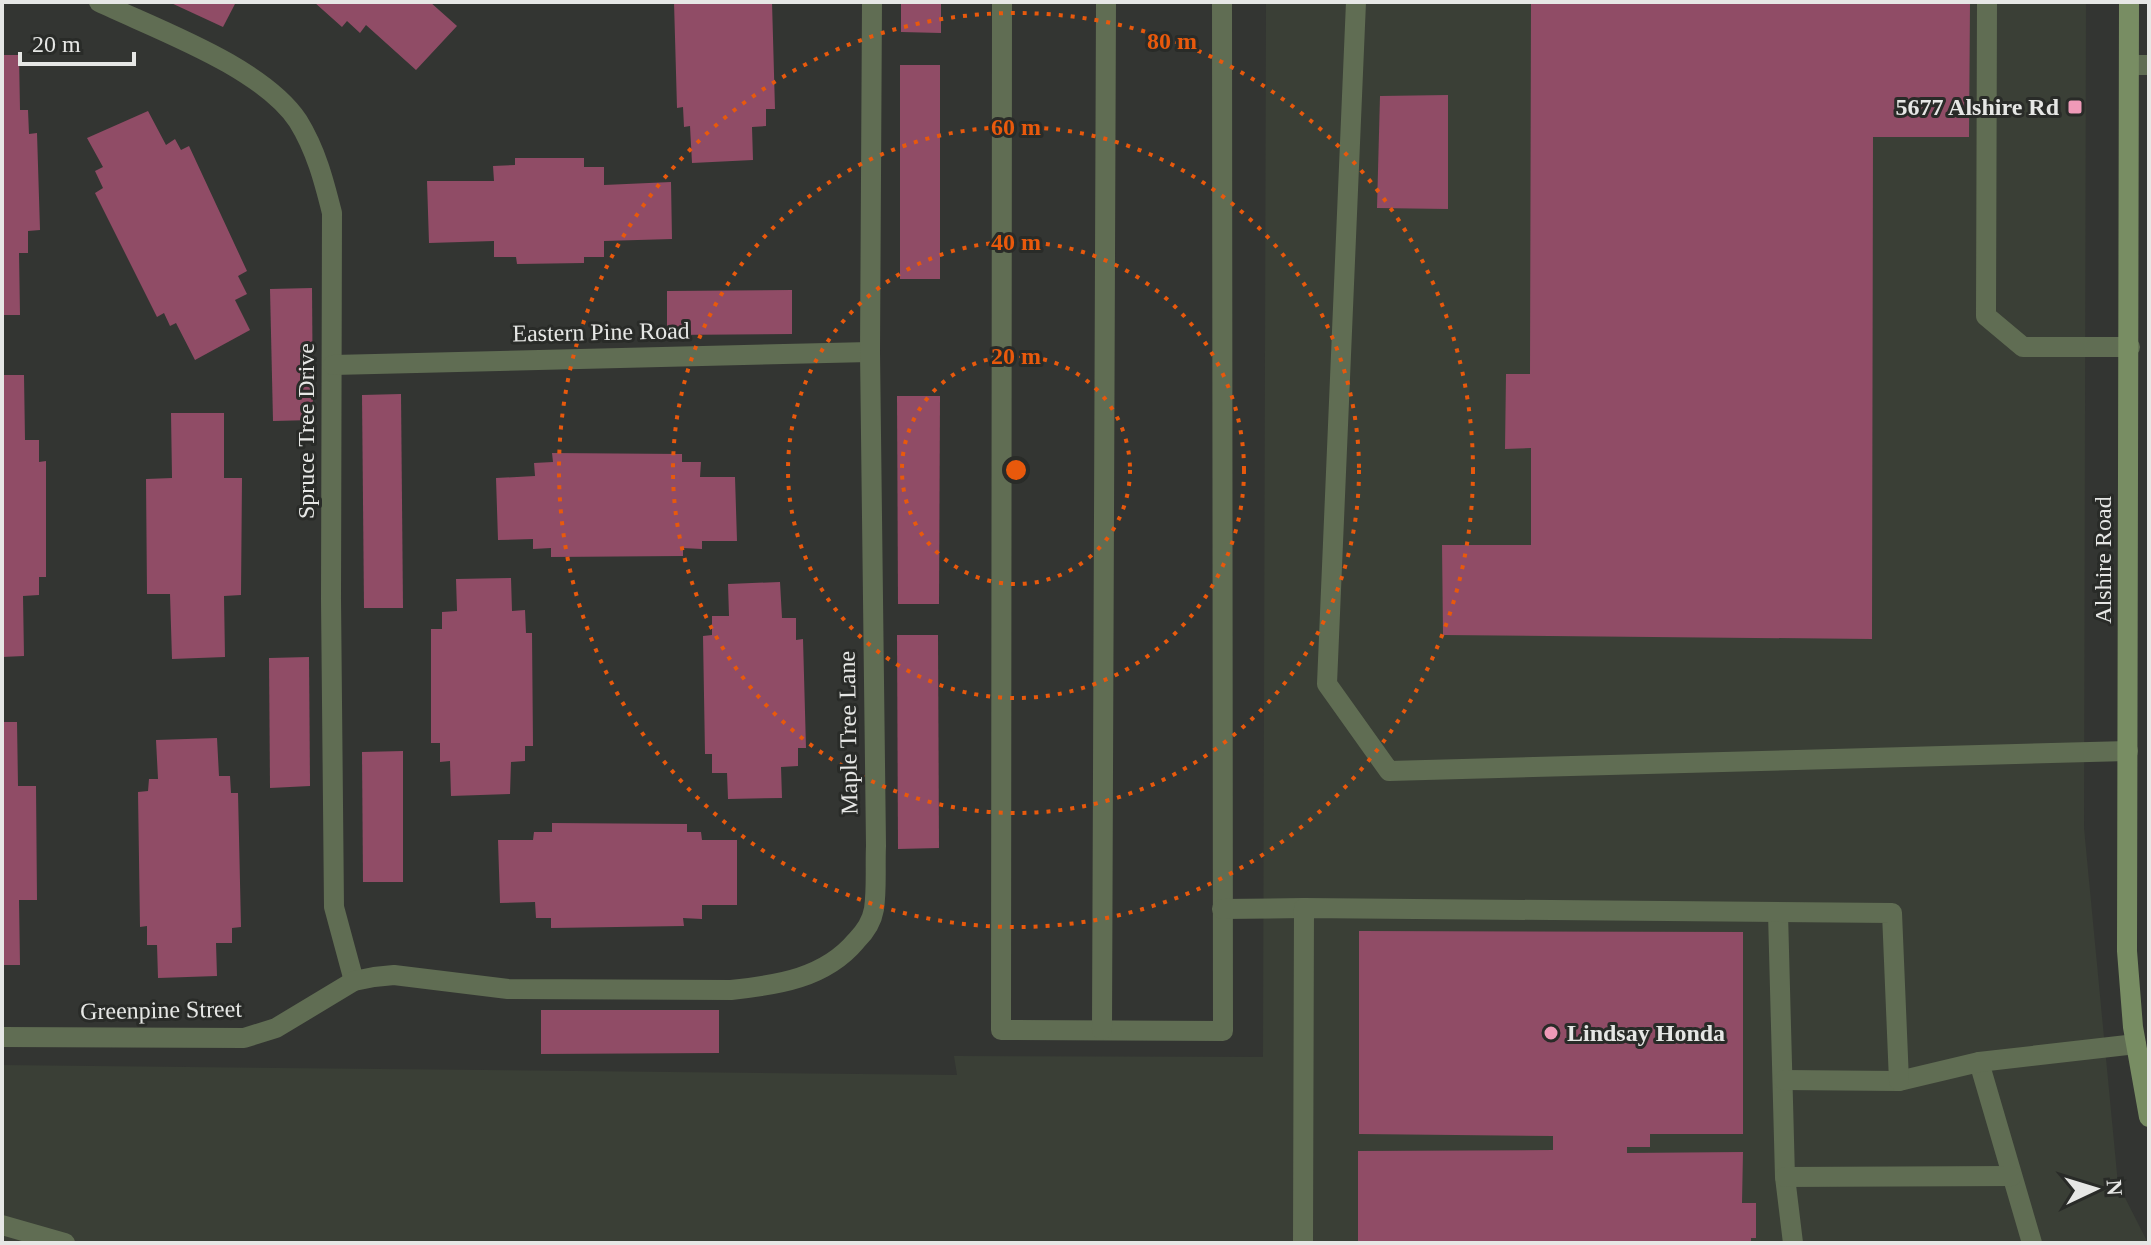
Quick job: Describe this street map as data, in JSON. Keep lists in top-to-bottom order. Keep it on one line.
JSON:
{"streets":{"street":["Eastern Pine Road","Spruce Tree Drive","Alshire Road","Maple Tree Lane","Greenpine Street"]},"crossings":[["Eastern Pine Road","Spruce Tree Drive"],["Eastern Pine Road","Maple Tree Lane"],["Spruce Tree Drive","Maple Tree Lane"],["Spruce Tree Drive","Greenpine Street"],["Maple Tree Lane","Greenpine Street"]],"places":{"transit":["5677 Alshire Rd"],"other":["Lindsay Honda"]},"scale_bar":"20 m","north":"right","rings":["80 m","60 m","40 m","20 m"]}
